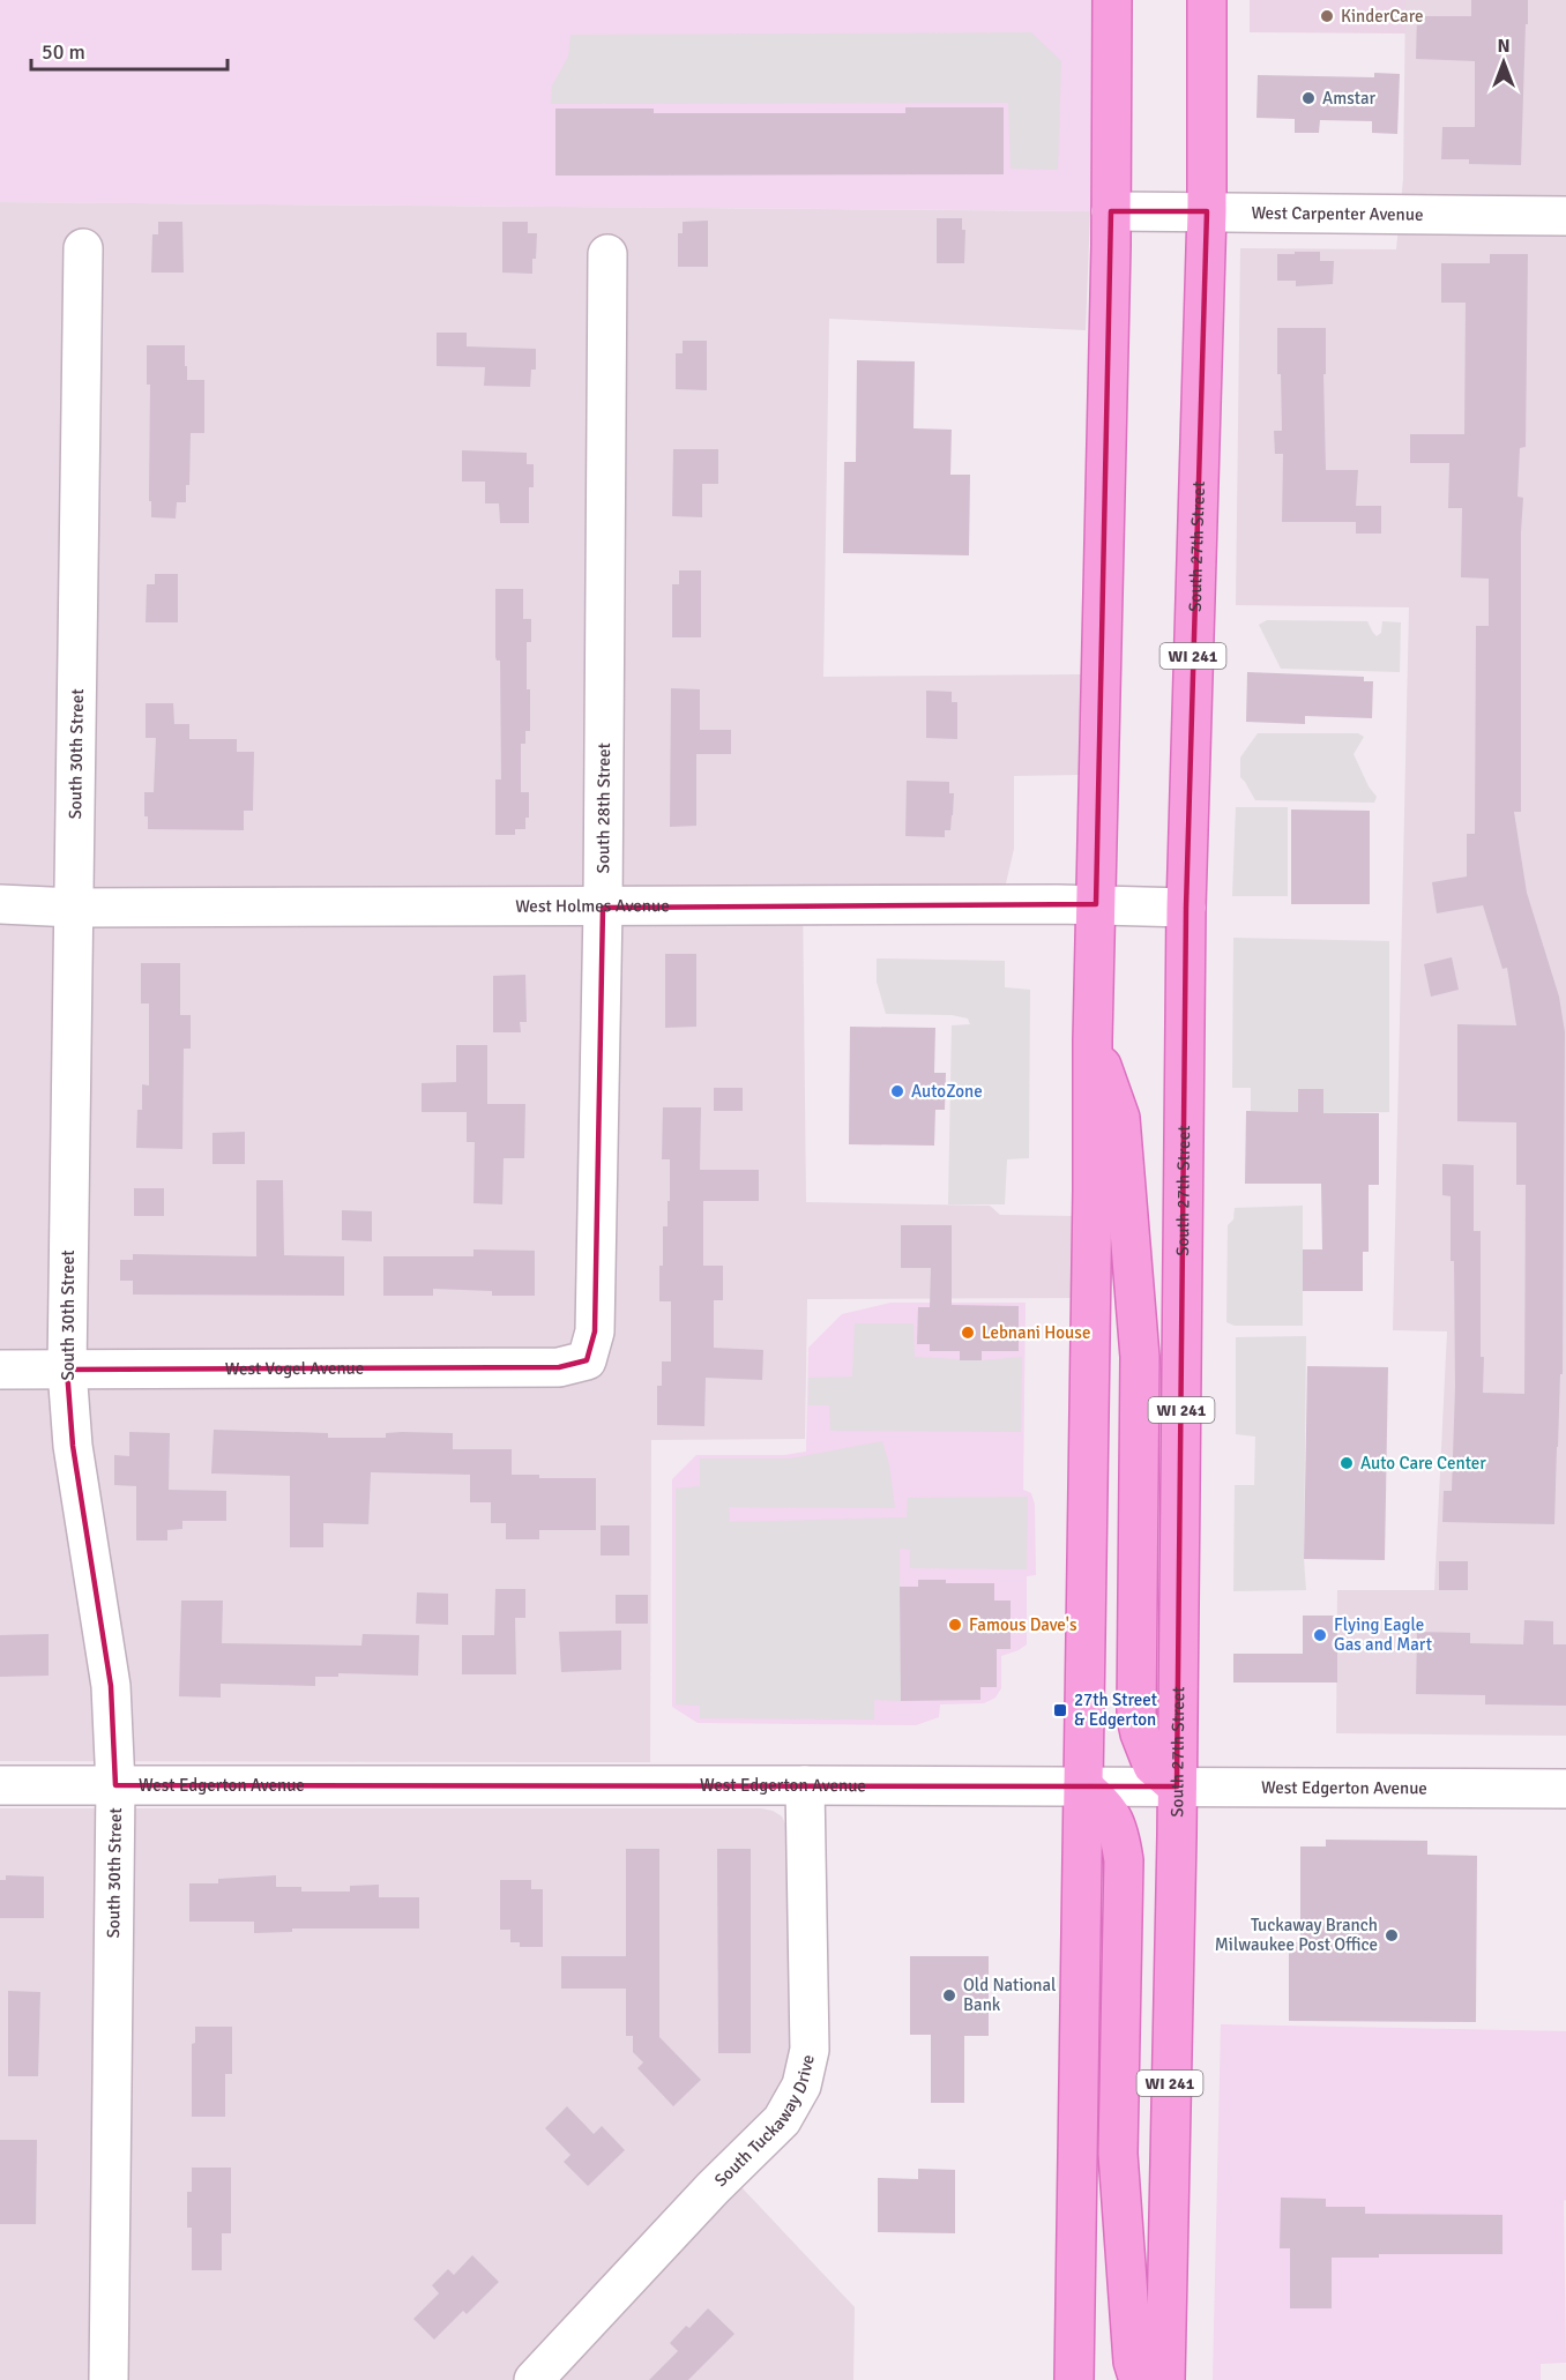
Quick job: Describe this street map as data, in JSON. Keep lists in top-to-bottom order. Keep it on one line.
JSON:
{"streets":{"main road":["South 27th Street","WI 241"],"street":["West Carpenter Avenue","South 30th Street","South 28th Street","West Holmes Avenue","West Vogel Avenue","West Edgerton Avenue","South Tuckaway Drive"]},"crossings":[["West Carpenter Avenue","South 27th Street"],["South 27th Street","West Holmes Avenue"],["South 27th Street","West Edgerton Avenue"],["South 30th Street","West Holmes Avenue"],["South 30th Street","West Vogel Avenue"],["South 30th Street","West Edgerton Avenue"],["South 28th Street","West Holmes Avenue"],["South 28th Street","West Vogel Avenue"],["West Edgerton Avenue","South Tuckaway Drive"]],"places":{"other":["KinderCare","Amstar","AutoZone","Lebnani House","Auto Care Center","Famous Dave's","Flying Eagle Gas and Mart","Tuckaway Branch Milwaukee Post Office","Old National Bank"],"transit":["27th Street & Edgerton"]},"scale_bar":"50 m","north":"top"}
